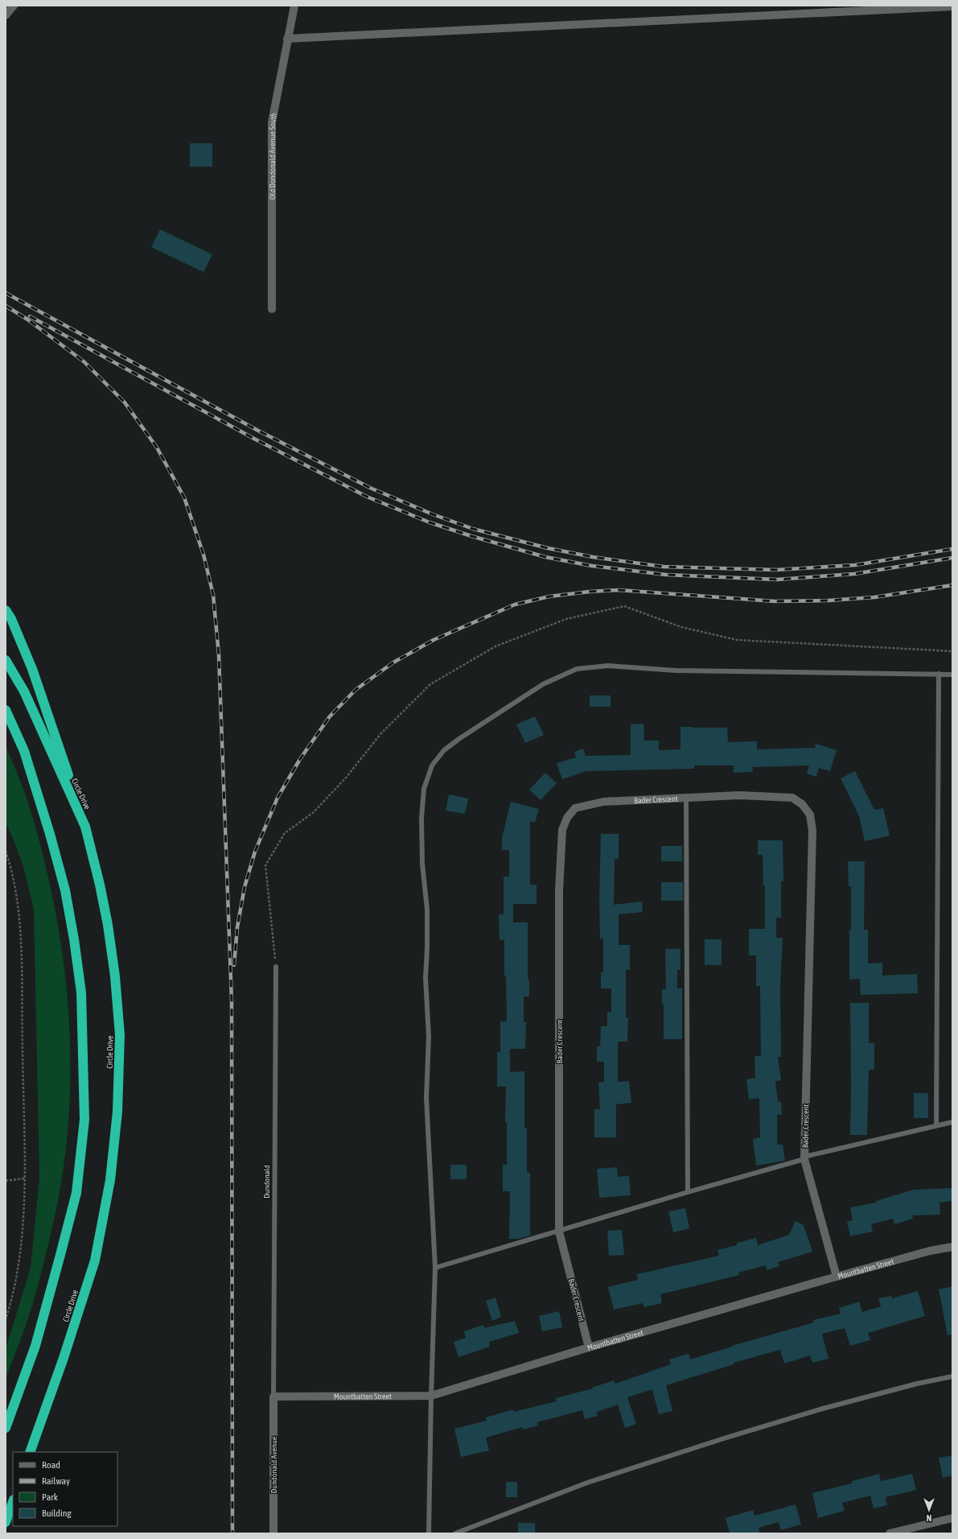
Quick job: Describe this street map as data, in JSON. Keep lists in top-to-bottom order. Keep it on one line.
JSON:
{"streets":{"highway":["Circle Drive"],"street":["Old Dondonald Avenue South","Bader Crescent","Mountbatten Street","Dundonald Avenue"],"lane":["Dundonald"]},"crossings":[["Bader Crescent","Mountbatten Street"],["Dundonald","Mountbatten Street"],["Dundonald","Dundonald Avenue"],["Mountbatten Street","Dundonald Avenue"]],"legend":["Road","Railway","Park","Building"],"north":"bottom"}
